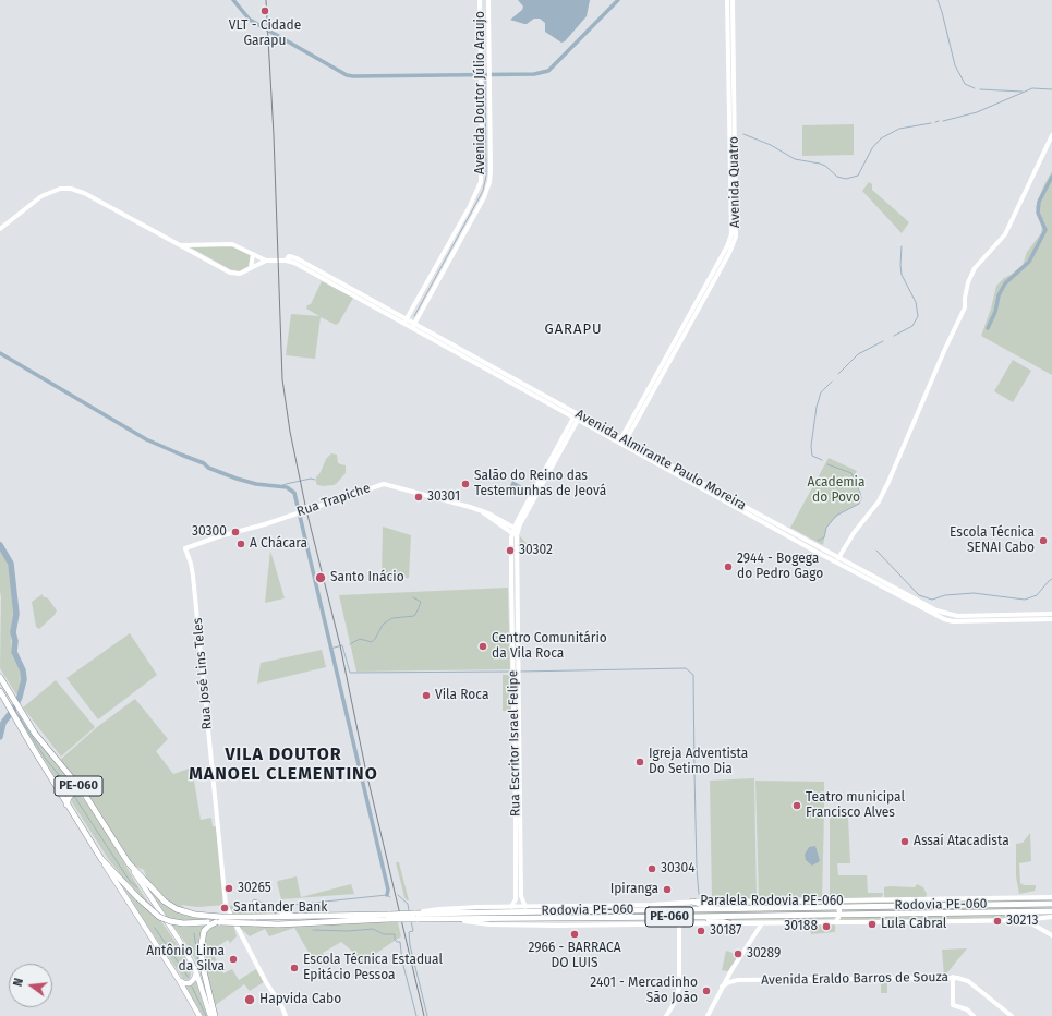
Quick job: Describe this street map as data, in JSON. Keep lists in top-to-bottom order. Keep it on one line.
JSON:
{"streets":{"highway":["PE-060","Rodovia PE-060"],"street":["Avenida Doutor Júlio Araujo","Avenida Quatro","Avenida Almirante Paulo Moreira","Rua Trapiche","Rua José Lins Teles","Rua Escritor Israel Felipe","Paralela Rodovia PE-060","Avenida Eraldo Barros de Souza"]},"crossings":[["Avenida Doutor Júlio Araujo","Avenida Almirante Paulo Moreira"],["Avenida Quatro","Avenida Almirante Paulo Moreira"],["Rua Trapiche","Rua José Lins Teles"],["Rua Trapiche","Rua Escritor Israel Felipe"],["Rua Escritor Israel Felipe","Paralela Rodovia PE-060"],["PE-060","Paralela Rodovia PE-060"],["PE-060","Rodovia PE-060"],["Paralela Rodovia PE-060","Rodovia PE-060"]],"districts":["GARAPU","VILA DOUTOR MANOEL CLEMENTINO"],"parks":["Academia do Povo"],"places":["VLT - Cidade Garapu","Salão do Reino das Testemunhas de Jeová","30301","30300","Escola Técnica SENAI Cabo","A Chácara","30302","2944 - Bogega do Pedro Gago","Santo Inácio","Centro Comunitário da Vila Roca","Vila Roca","Igreja Adventista Do Setimo Dia","Teatro municipal Francisco Alves","Assaí Atacadista","30304","30265","Ipiranga","Santander Bank","30213","Lula Cabral","30188","30187","2966 - BARRACA DO LUIS","30289","Antônio Lima da Silva","Escola Técnica Estadual Epitácio Pessoa","2401 - Mercadinho São João","Hapvida Cabo"],"north":"left"}
